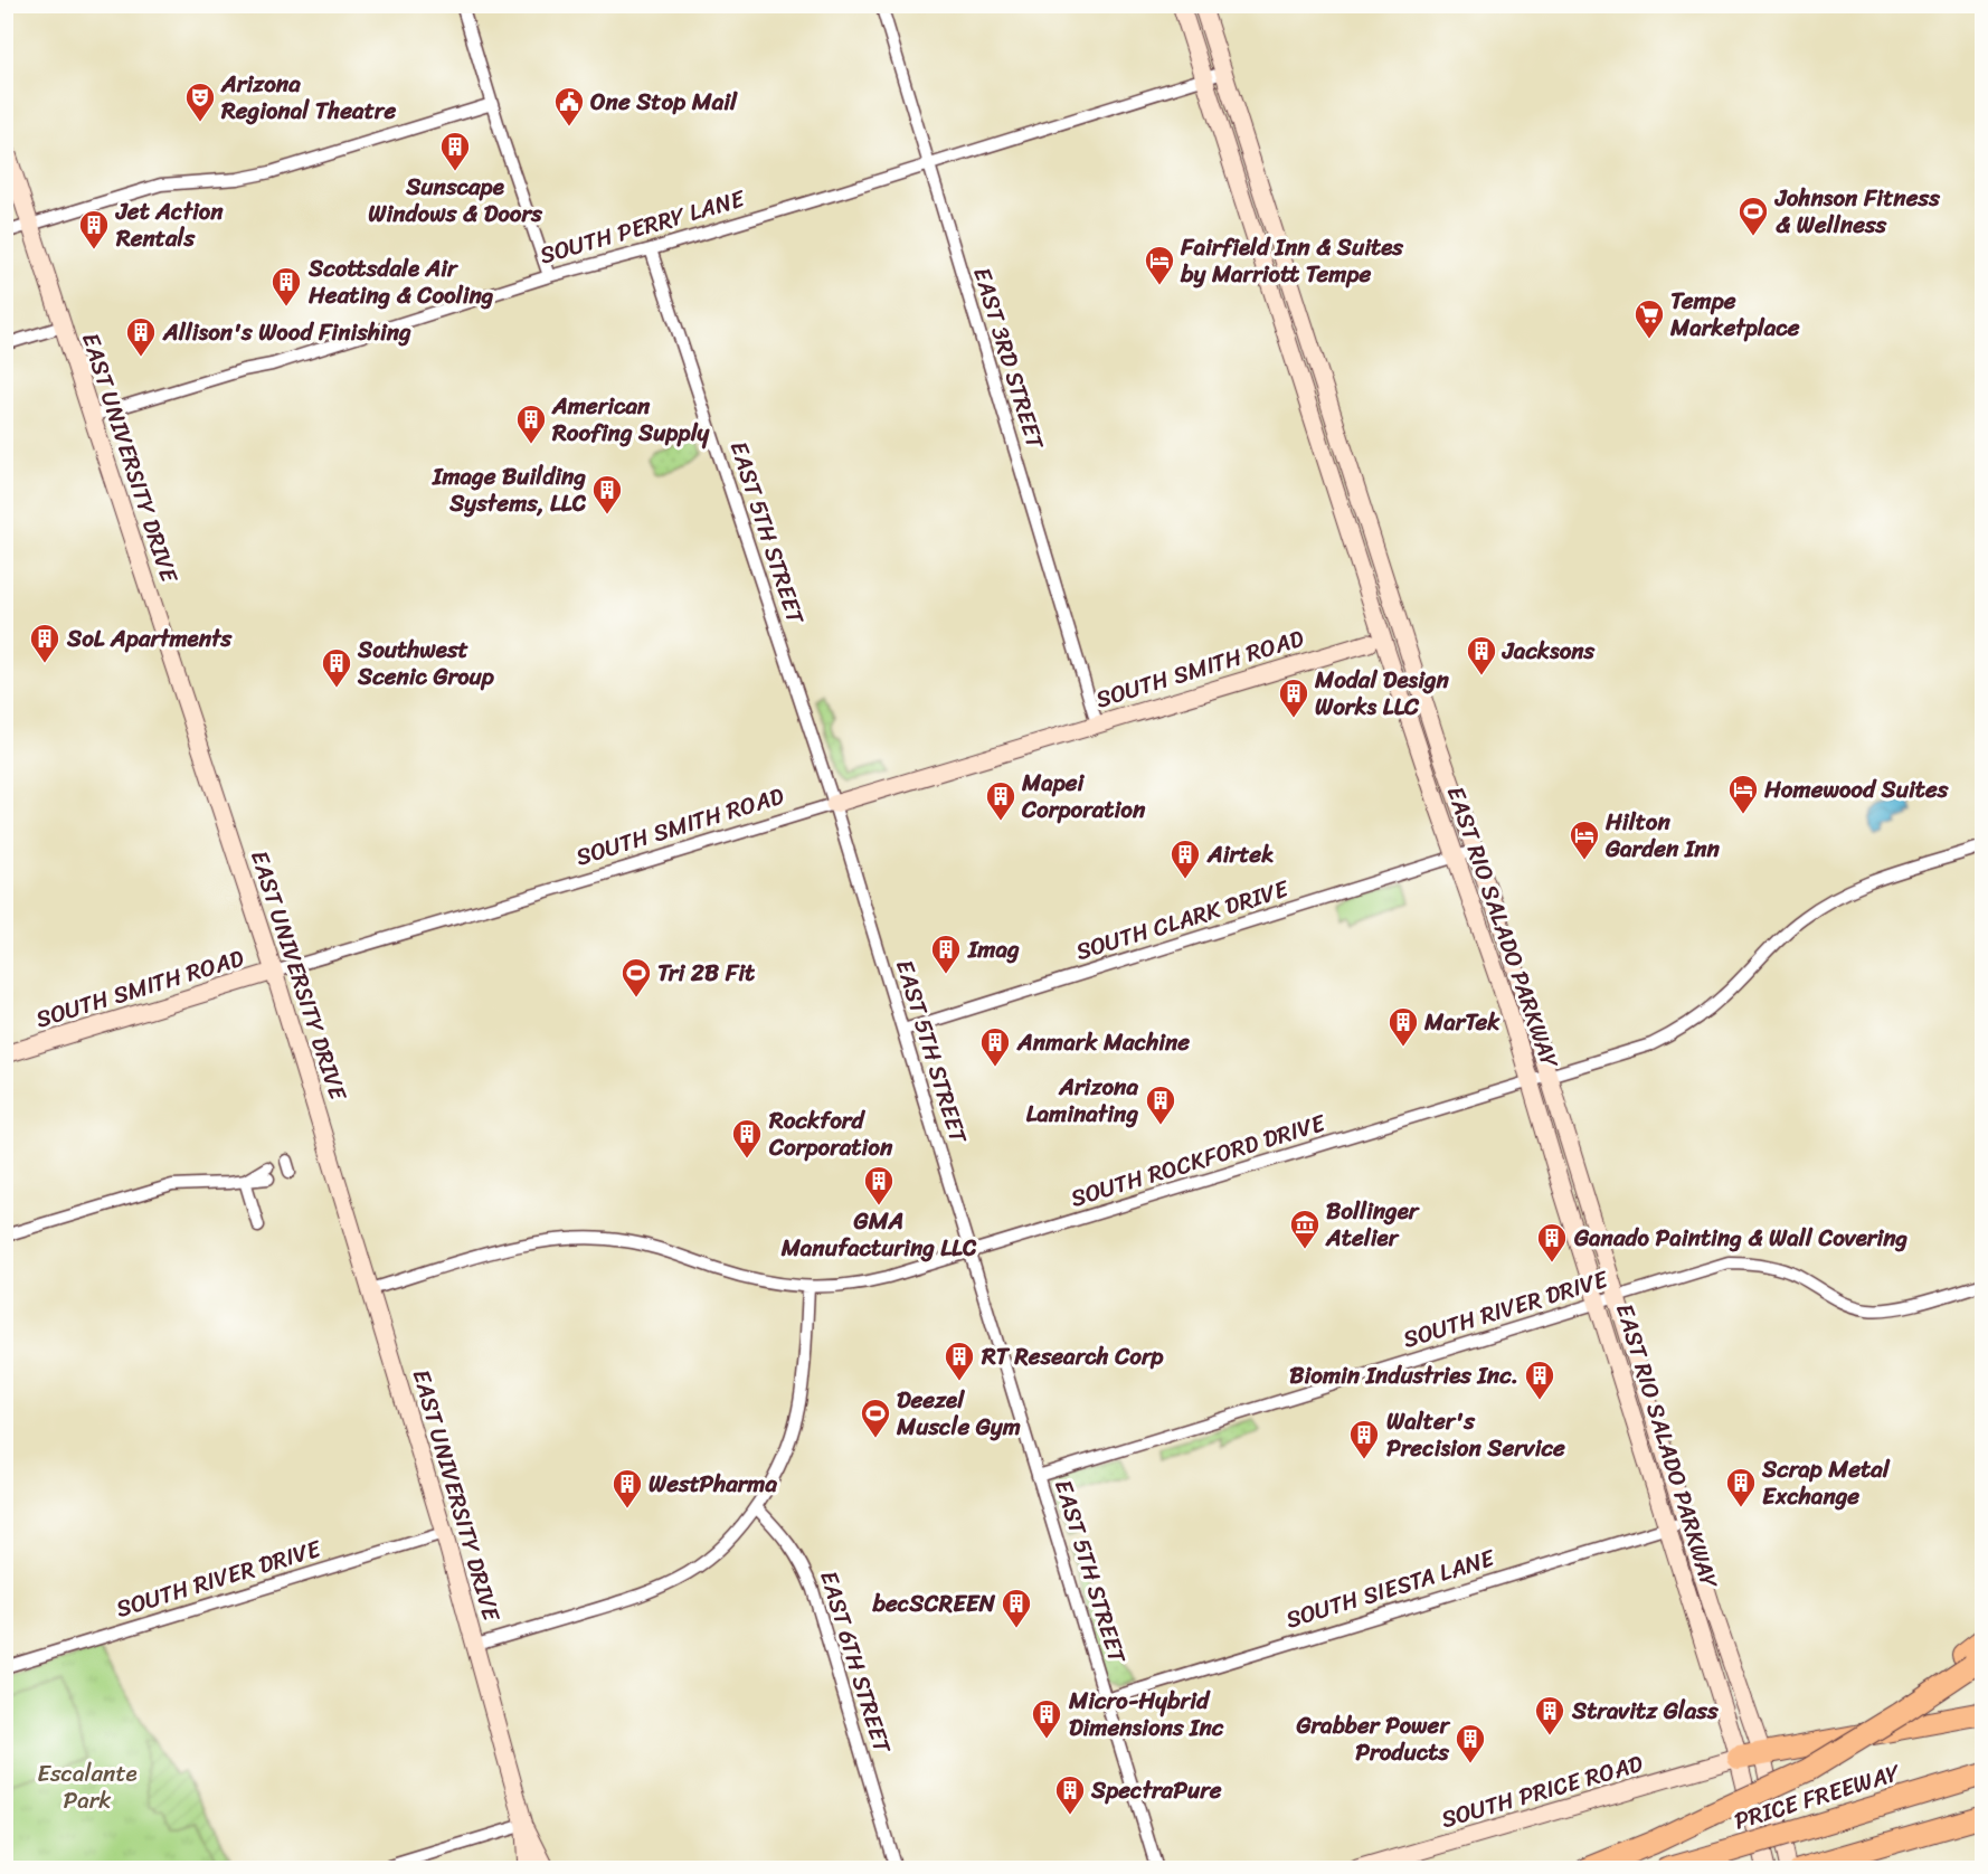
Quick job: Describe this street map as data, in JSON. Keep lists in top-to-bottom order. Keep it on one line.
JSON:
{"streets":{"highway":["PRICE FREEWAY"],"main road":["EAST UNIVERSITY DRIVE","SOUTH SMITH ROAD","EAST RIO SALADO PARKWAY","SOUTH PRICE ROAD"],"street":["SOUTH PERRY LANE","EAST 3RD STREET","EAST 5TH STREET","SOUTH CLARK DRIVE","SOUTH ROCKFORD DRIVE","SOUTH RIVER DRIVE","SOUTH SIESTA LANE","EAST 6TH STREET"]},"crossings":[["SOUTH PERRY LANE","EAST 3RD STREET"],["SOUTH PERRY LANE","EAST UNIVERSITY DRIVE"],["SOUTH PERRY LANE","EAST 5TH STREET"],["SOUTH PERRY LANE","EAST RIO SALADO PARKWAY"],["EAST 3RD STREET","SOUTH SMITH ROAD"],["EAST UNIVERSITY DRIVE","SOUTH SMITH ROAD"],["EAST UNIVERSITY DRIVE","SOUTH ROCKFORD DRIVE"],["EAST UNIVERSITY DRIVE","SOUTH RIVER DRIVE"],["EAST 5TH STREET","SOUTH SMITH ROAD"],["EAST 5TH STREET","SOUTH CLARK DRIVE"],["EAST 5TH STREET","SOUTH ROCKFORD DRIVE"],["EAST 5TH STREET","SOUTH RIVER DRIVE"],["EAST 5TH STREET","SOUTH SIESTA LANE"],["SOUTH SMITH ROAD","EAST RIO SALADO PARKWAY"],["SOUTH CLARK DRIVE","EAST RIO SALADO PARKWAY"],["EAST RIO SALADO PARKWAY","SOUTH ROCKFORD DRIVE"],["EAST RIO SALADO PARKWAY","SOUTH RIVER DRIVE"],["EAST RIO SALADO PARKWAY","SOUTH SIESTA LANE"],["EAST RIO SALADO PARKWAY","SOUTH PRICE ROAD"]],"parks":["Escalante Park"],"places":{"theatre":["Arizona Regional Theatre"],"public building":["One Stop Mail"],"building":["Sunscape Windows & Doors","Jet Action Rentals","Scottsdale Air Heating & Cooling","Allison's Wood Finishing","American Roofing Supply","Image Building Systems, LLC","SoL Apartments","Jacksons","Southwest Scenic Group","Modal Design Works LLC","Mapei Corporation","Airtek","Imag","MarTek","Anmark Machine","Arizona Laminating","Rockford Corporation","GMA Manufacturing LLC","Ganado Painting & Wall Covering","RT Research Corp","Biomin Industries Inc.","Walter's Precision Service","Scrap Metal Exchange","WestPharma","becSCREEN","Stravitz Glass","Micro-Hybrid Dimensions Inc","Grabber Power Products","SpectraPure"],"sports":["Johnson Fitness & Wellness","Tri 2B Fit","Deezel Muscle Gym"],"hotel":["Fairfield Inn & Suites by Marriott Tempe","Homewood Suites","Hilton Garden Inn"],"supermarket":["Tempe Marketplace"],"museum":["Bollinger Atelier"]}}
